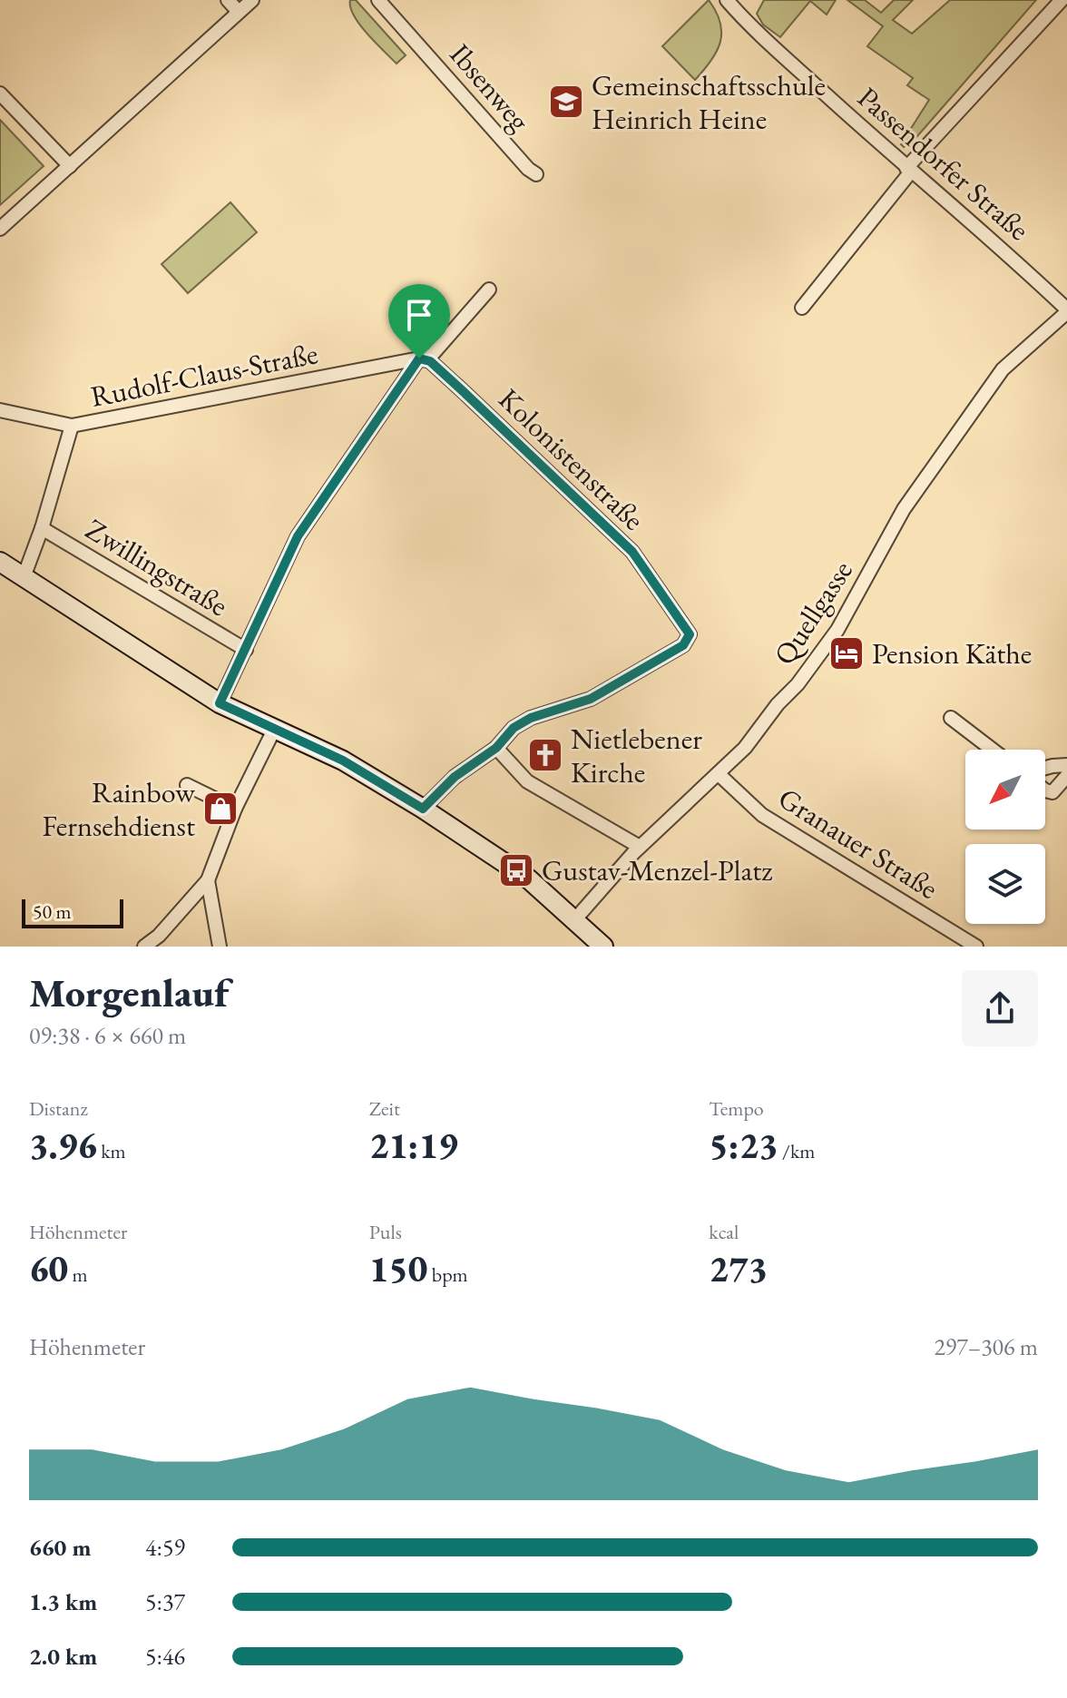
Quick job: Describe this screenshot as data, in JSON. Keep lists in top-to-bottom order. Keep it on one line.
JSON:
{"streets":{"street":["Ibsenweg","Passendorfer Straße","Rudolf-Claus-Straße","Kolonistenstraße","Zwillingstraße","Quellgasse","Granauer Straße"]},"crossings":[["Passendorfer Straße","Quellgasse"],["Rudolf-Claus-Straße","Kolonistenstraße"],["Quellgasse","Granauer Straße"]],"places":{"school or university":["Gemeinschaftsschule Heinrich Heine"],"hotel":["Pension Käthe"],"church":["Nietlebener Kirche"],"shop":["Rainbow Fernsehdienst"],"bus stop":["Gustav-Menzel-Platz"]},"scale_bar":"50 m","north":"bottom left","page":{"scale":"50 m","heading":["Morgenlauf","09:38 · 6 × 660 m"],"stats":[["Distanz","3.96 km"],["Zeit","21:19"],["Tempo","5:23 /km"],["Höhenmeter","60 m"],["Puls","150 bpm"],["kcal","273"]],"chart":["Höhenmeter","297–306 m"],"list":[{"name":"660 m","note":"4:59"},{"name":"1.3 km","note":"5:37"},{"name":"2.0 km","note":"5:46"}]}}
